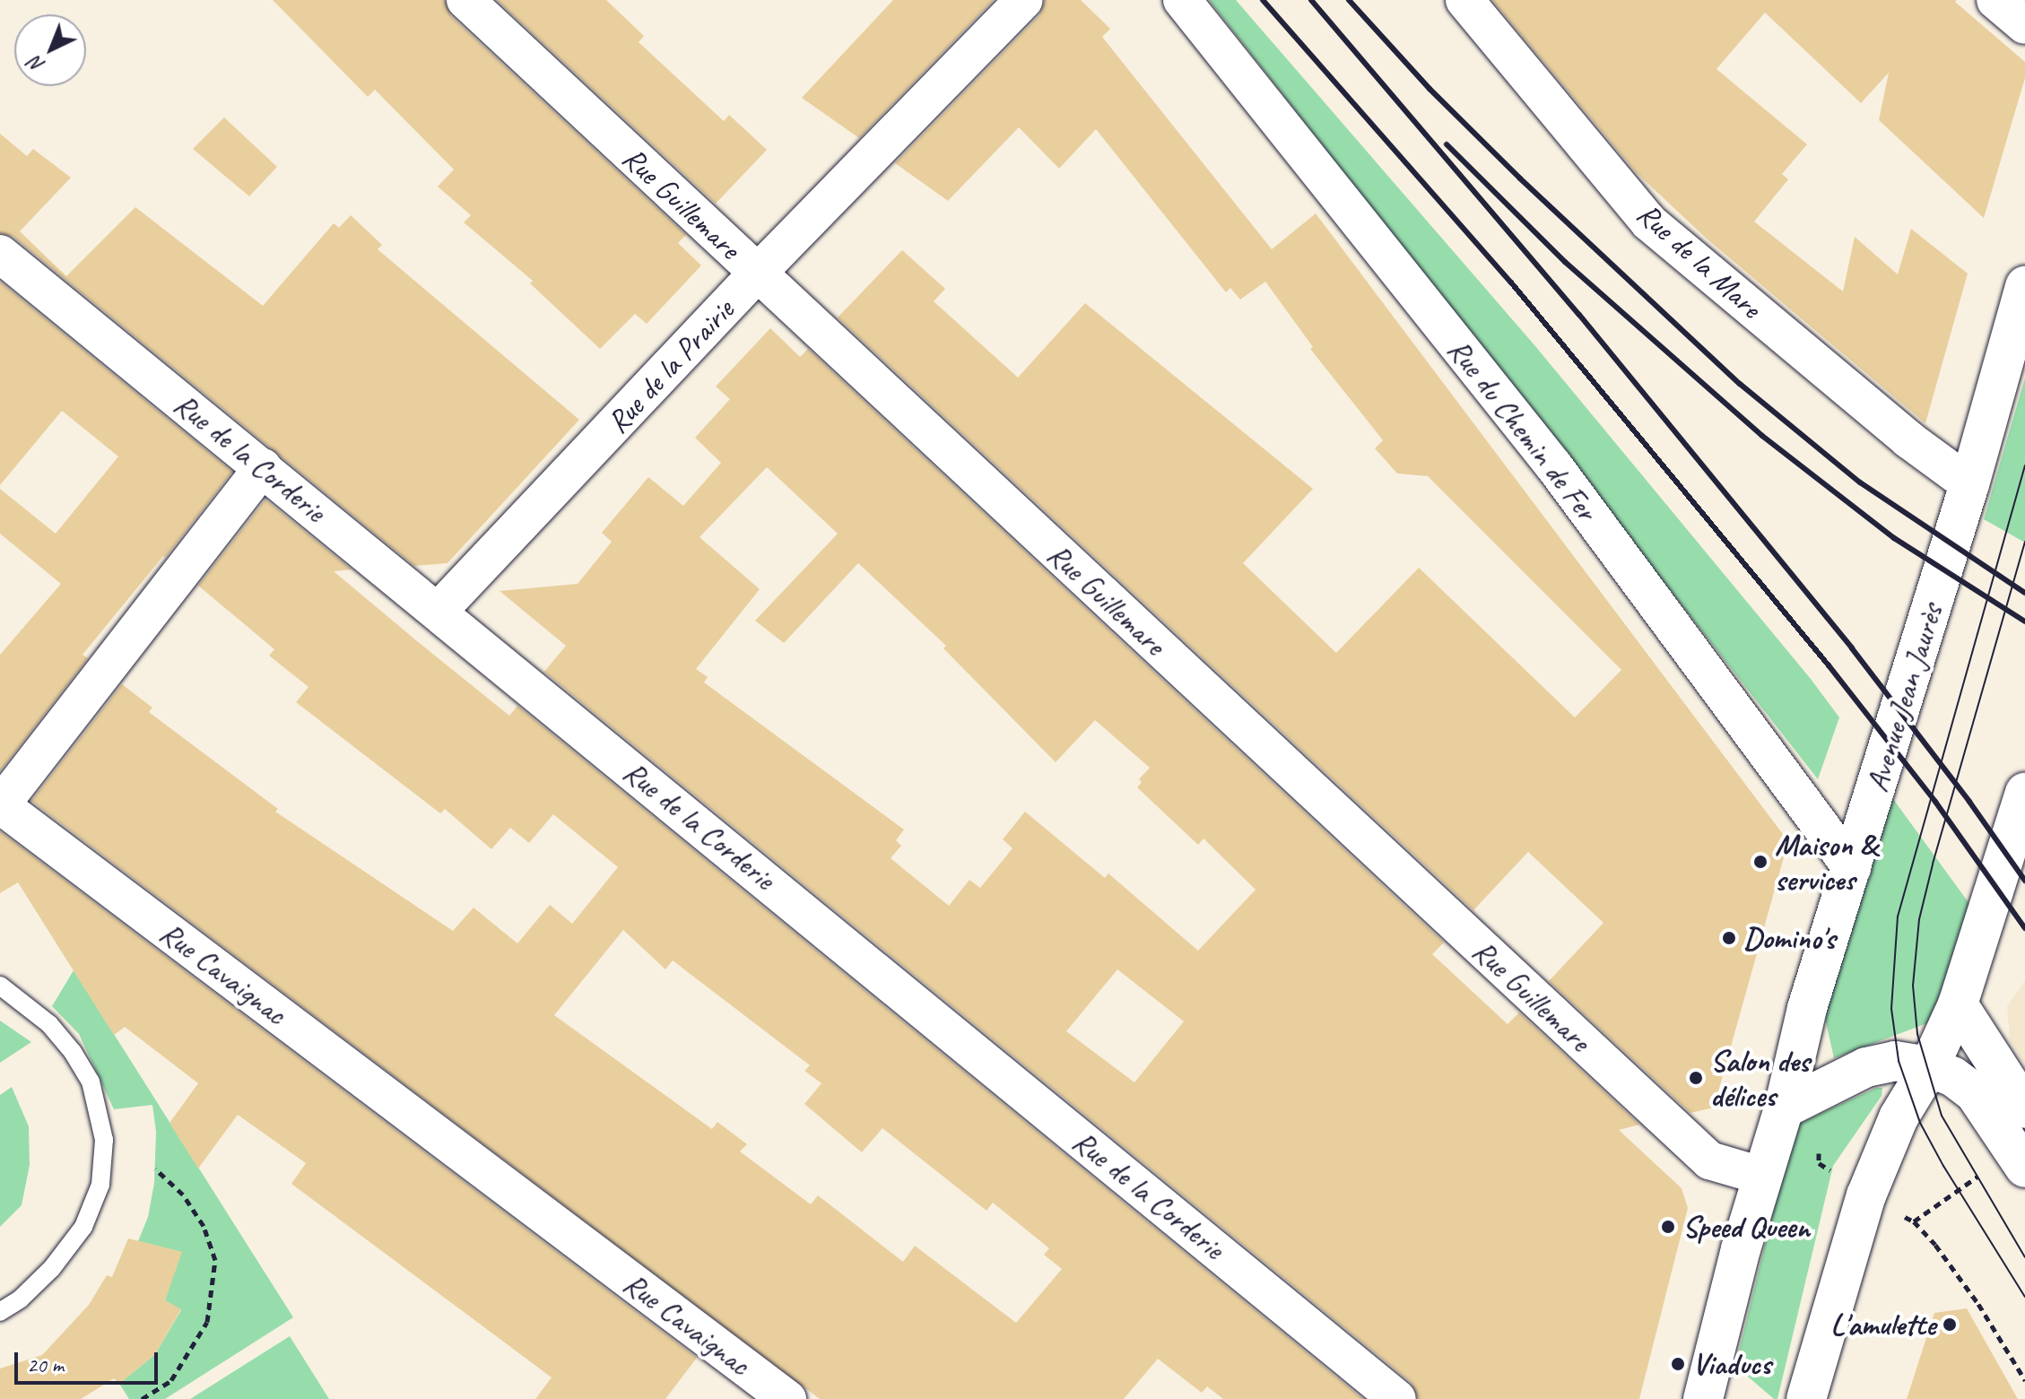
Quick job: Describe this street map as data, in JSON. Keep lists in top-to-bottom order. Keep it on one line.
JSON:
{"streets":{"main road":["Avenue Jean Jaurès"],"street":["Rue Guillemare","Rue de la Mare","Rue de la Prairie","Rue du Chemin de Fer","Rue de la Corderie","Rue Cavaignac"]},"crossings":[["Rue Guillemare","Rue de la Prairie"],["Rue Guillemare","Avenue Jean Jaurès"],["Rue de la Mare","Avenue Jean Jaurès"],["Rue de la Prairie","Rue de la Corderie"],["Rue du Chemin de Fer","Avenue Jean Jaurès"],["Rue de la Corderie","Rue Cavaignac"]],"places":["Maison & services","Domino's","Salon des délices","Speed Queen","L'amulette","Viaducs"],"scale_bar":"20 m","north":"bottom left"}
